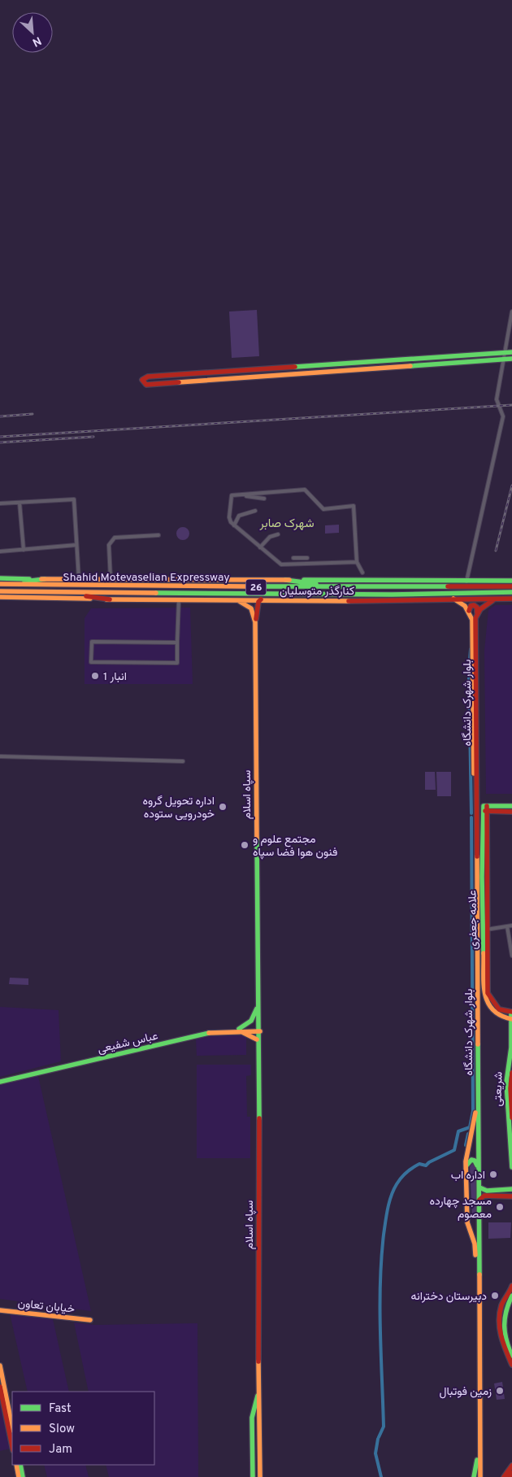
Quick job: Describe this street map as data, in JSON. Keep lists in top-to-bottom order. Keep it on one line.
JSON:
{"streets":{"main road":["Shahid Motevaselian Expressway","26","کنارگذر متوسلیان","بلوار شهرک دانشگاه","سپاه اسلام","علامه جعفری","عباس شفیعی","شریعتی","خیابان تعاون"]},"crossings":[["کنارگذر متوسلیان","سپاه اسلام"],["سپاه اسلام","عباس شفیعی"],["علامه جعفری","شریعتی"]],"districts":["شهرک صابر"],"places":["انبار 1","اداره تحویل گروه خودرویی ستوده","مجتمع علوم و فنون هوا فضا سپاه","اداره اب","مسجد چهارده معصوم","دبیرستان دخترانه","زمین فوتبال"],"legend":["Fast","Slow","Jam"],"north":"bottom right"}
